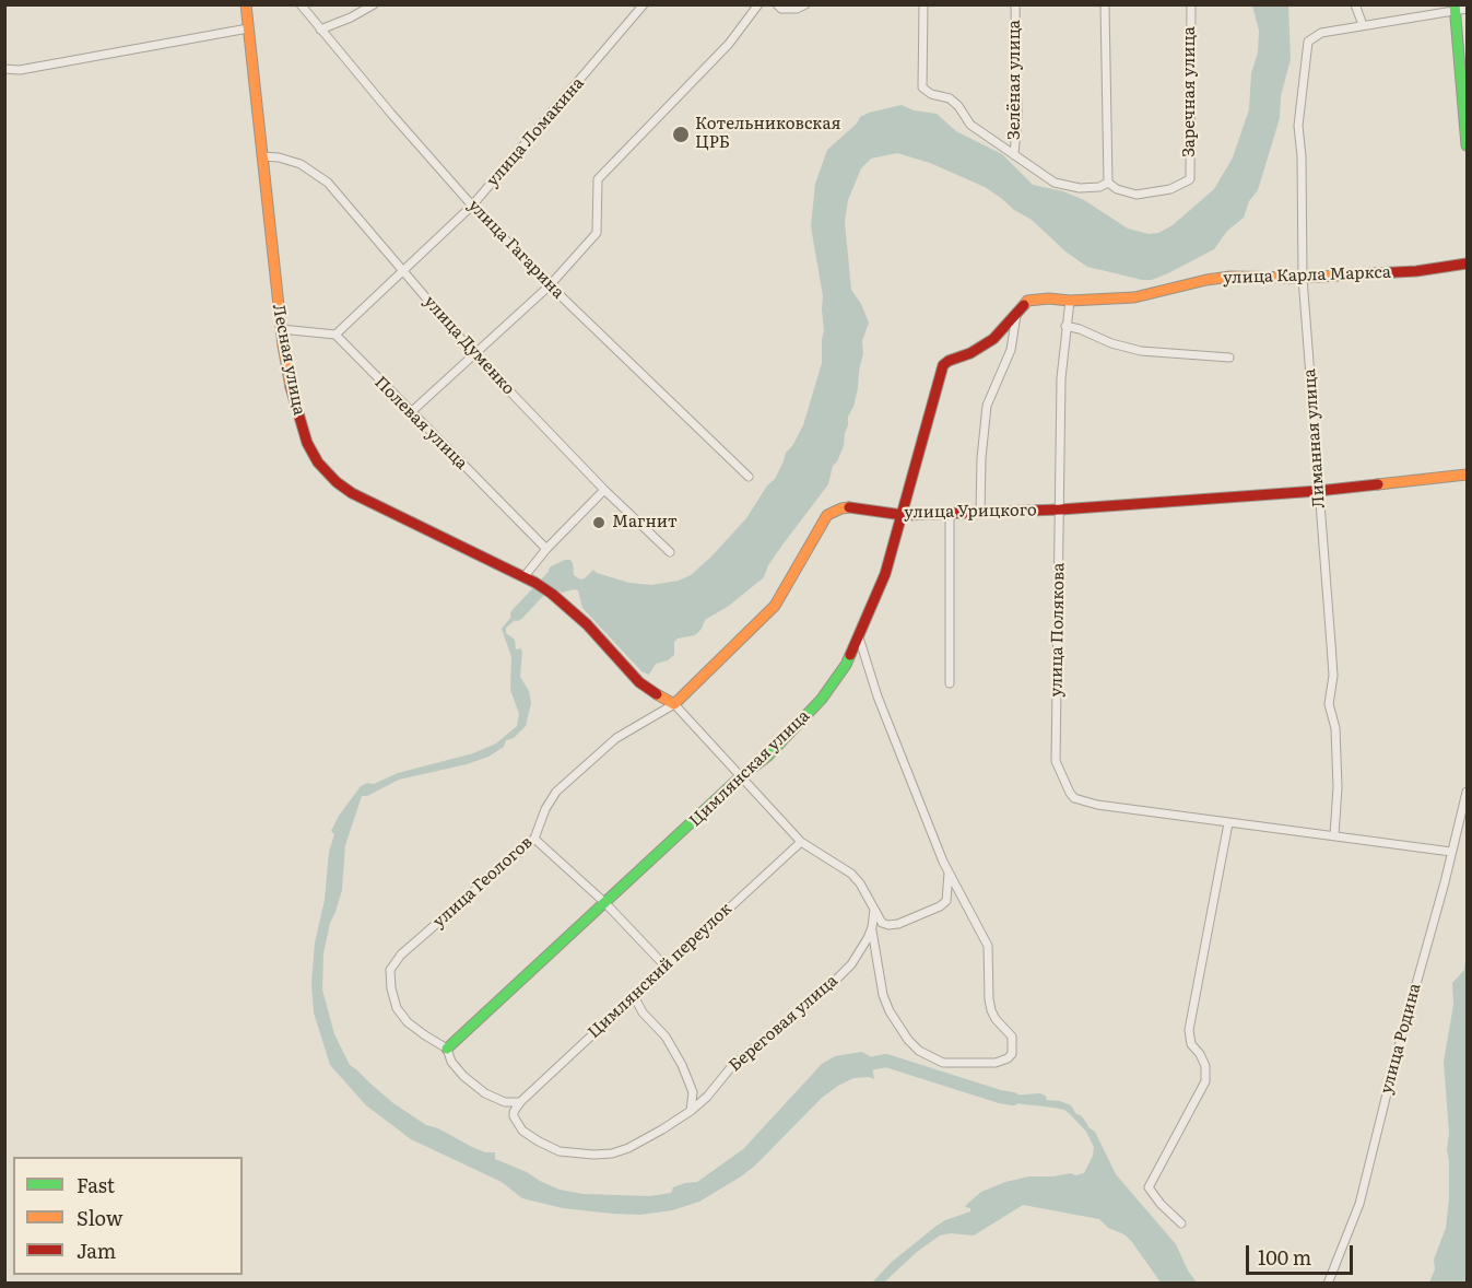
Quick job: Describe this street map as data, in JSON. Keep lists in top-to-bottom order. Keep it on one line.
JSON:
{"streets":{"street":["Зелёная улица","Заречная улица","улица Ломакина","улица Гагарина","улица Карла Маркса","улица Думенко","Лесная улица","Полевая улица","Лиманная улица","улица Урицкого","улица Полякова","Цимлянская улица","улица Геологов","Цимлянский переулок","Береговая улица","улица Родина"]},"crossings":[["улица Ломакина","улица Гагарина"],["улица Ломакина","улица Думенко"],["улица Ломакина","Полевая улица"],["улица Карла Маркса","Лиманная улица"],["улица Карла Маркса","улица Полякова"],["улица Карла Маркса","Цимлянская улица"],["улица Думенко","Лесная улица"],["Лесная улица","улица Урицкого"],["Лесная улица","улица Геологов"],["Лиманная улица","улица Урицкого"],["Лиманная улица","улица Полякова"],["улица Урицкого","улица Полякова"],["улица Урицкого","Цимлянская улица"],["улица Урицкого","улица Геологов"],["улица Полякова","Цимлянская улица"],["улица Полякова","улица Родина"],["Цимлянская улица","улица Геологов"],["Цимлянский переулок","Береговая улица"]],"places":["Котельниковская ЦРБ","Магнит"],"legend":["Fast","Slow","Jam"],"scale_bar":"100 m"}
